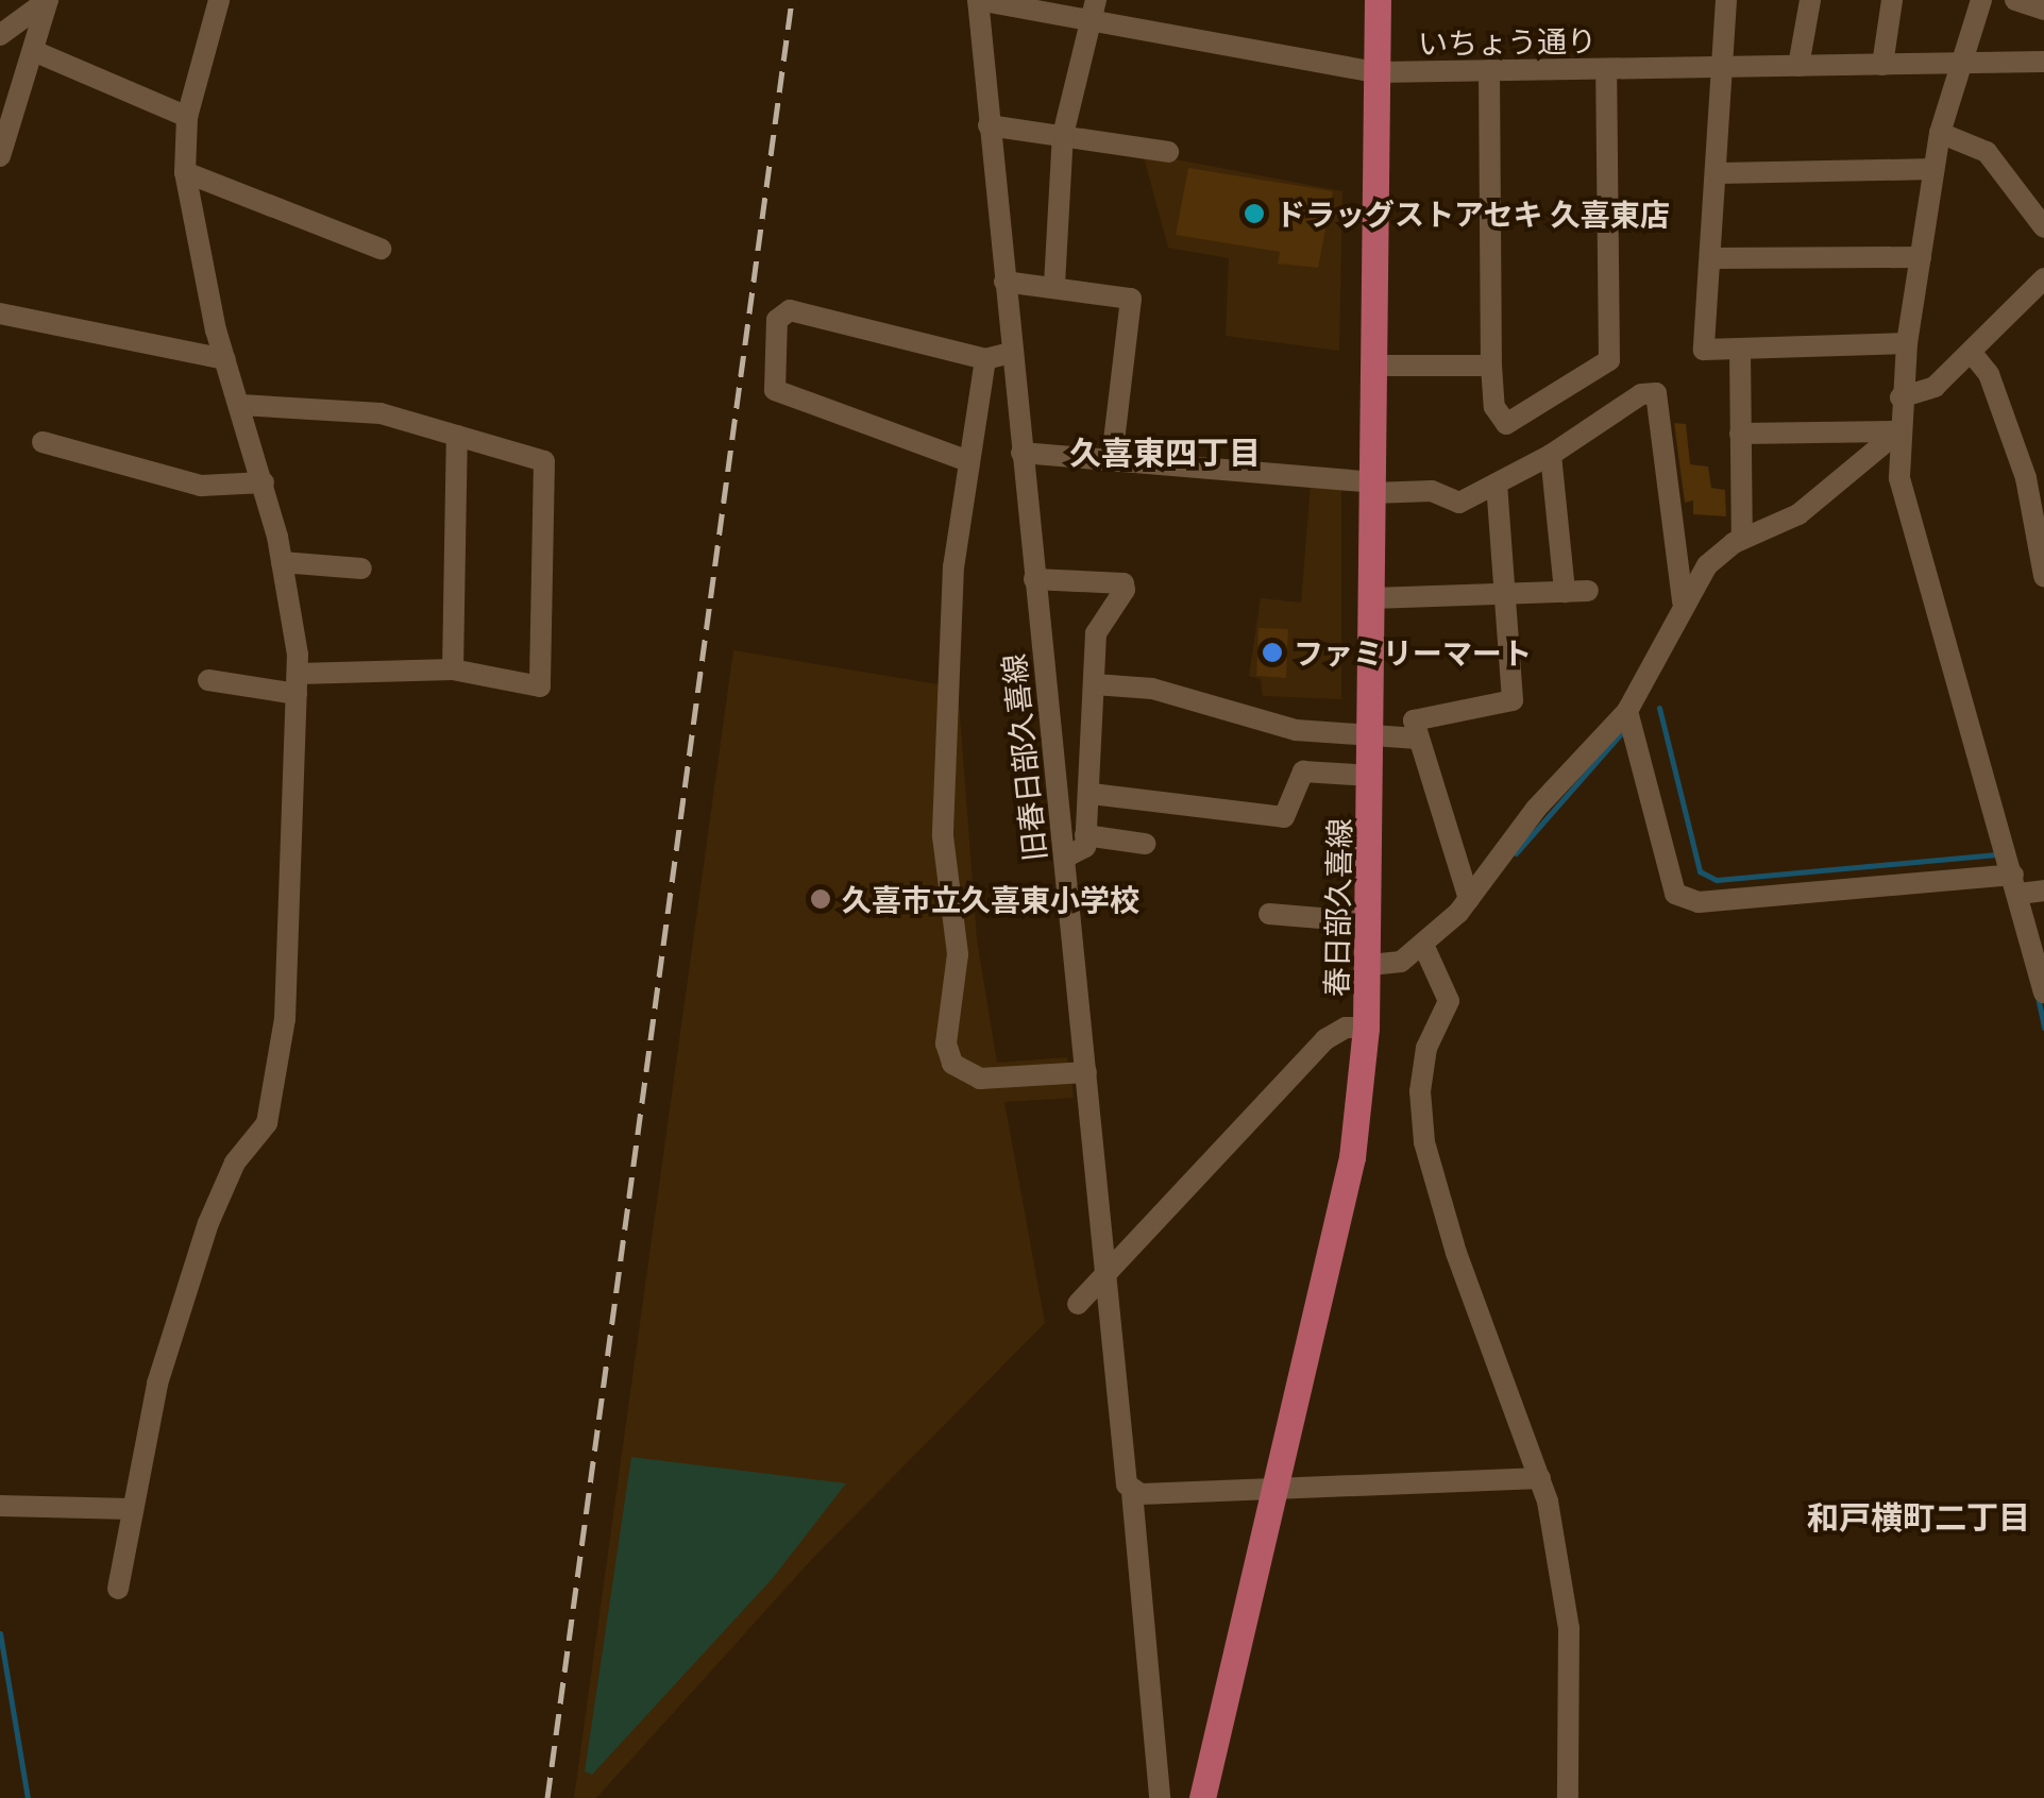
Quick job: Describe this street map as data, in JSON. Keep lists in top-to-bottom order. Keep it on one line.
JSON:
{"streets":{"main road":["春日部久喜線"],"street":["いちょう通り","旧春日部久喜線"]},"crossings":[["いちょう通り","旧春日部久喜線"],["いちょう通り","春日部久喜線"]],"districts":["久喜東四丁目","和戸横町二丁目"],"places":["ドラッグストアセキ 久喜東店","ファミリーマート","久喜市立久喜東小学校"]}
